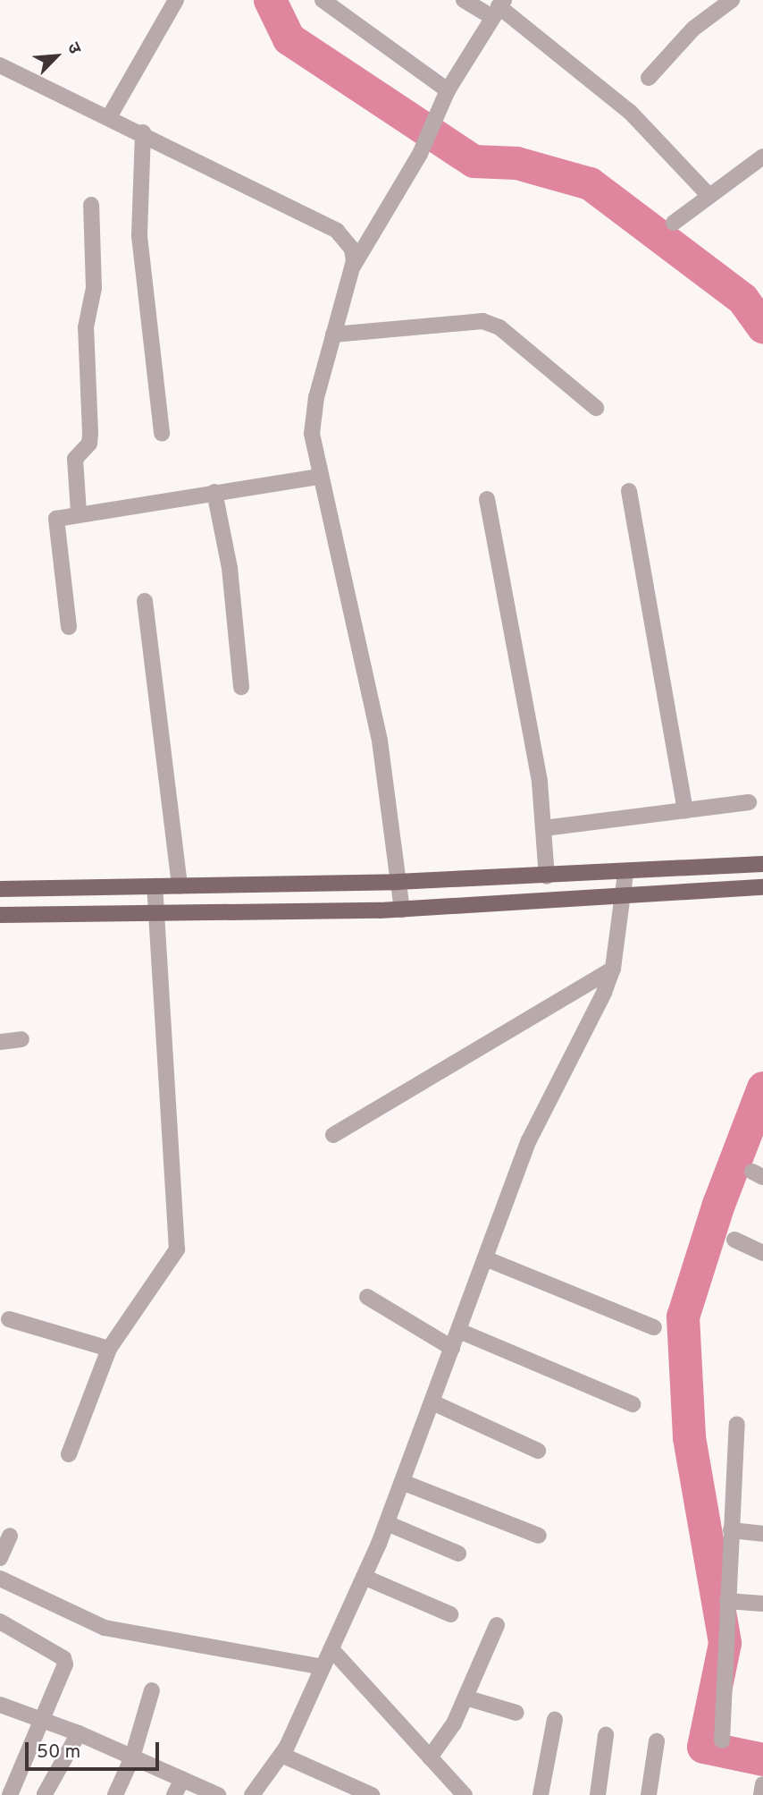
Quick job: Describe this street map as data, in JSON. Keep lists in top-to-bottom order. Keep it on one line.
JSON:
{"scale_bar":"50 m","north":"top right"}
